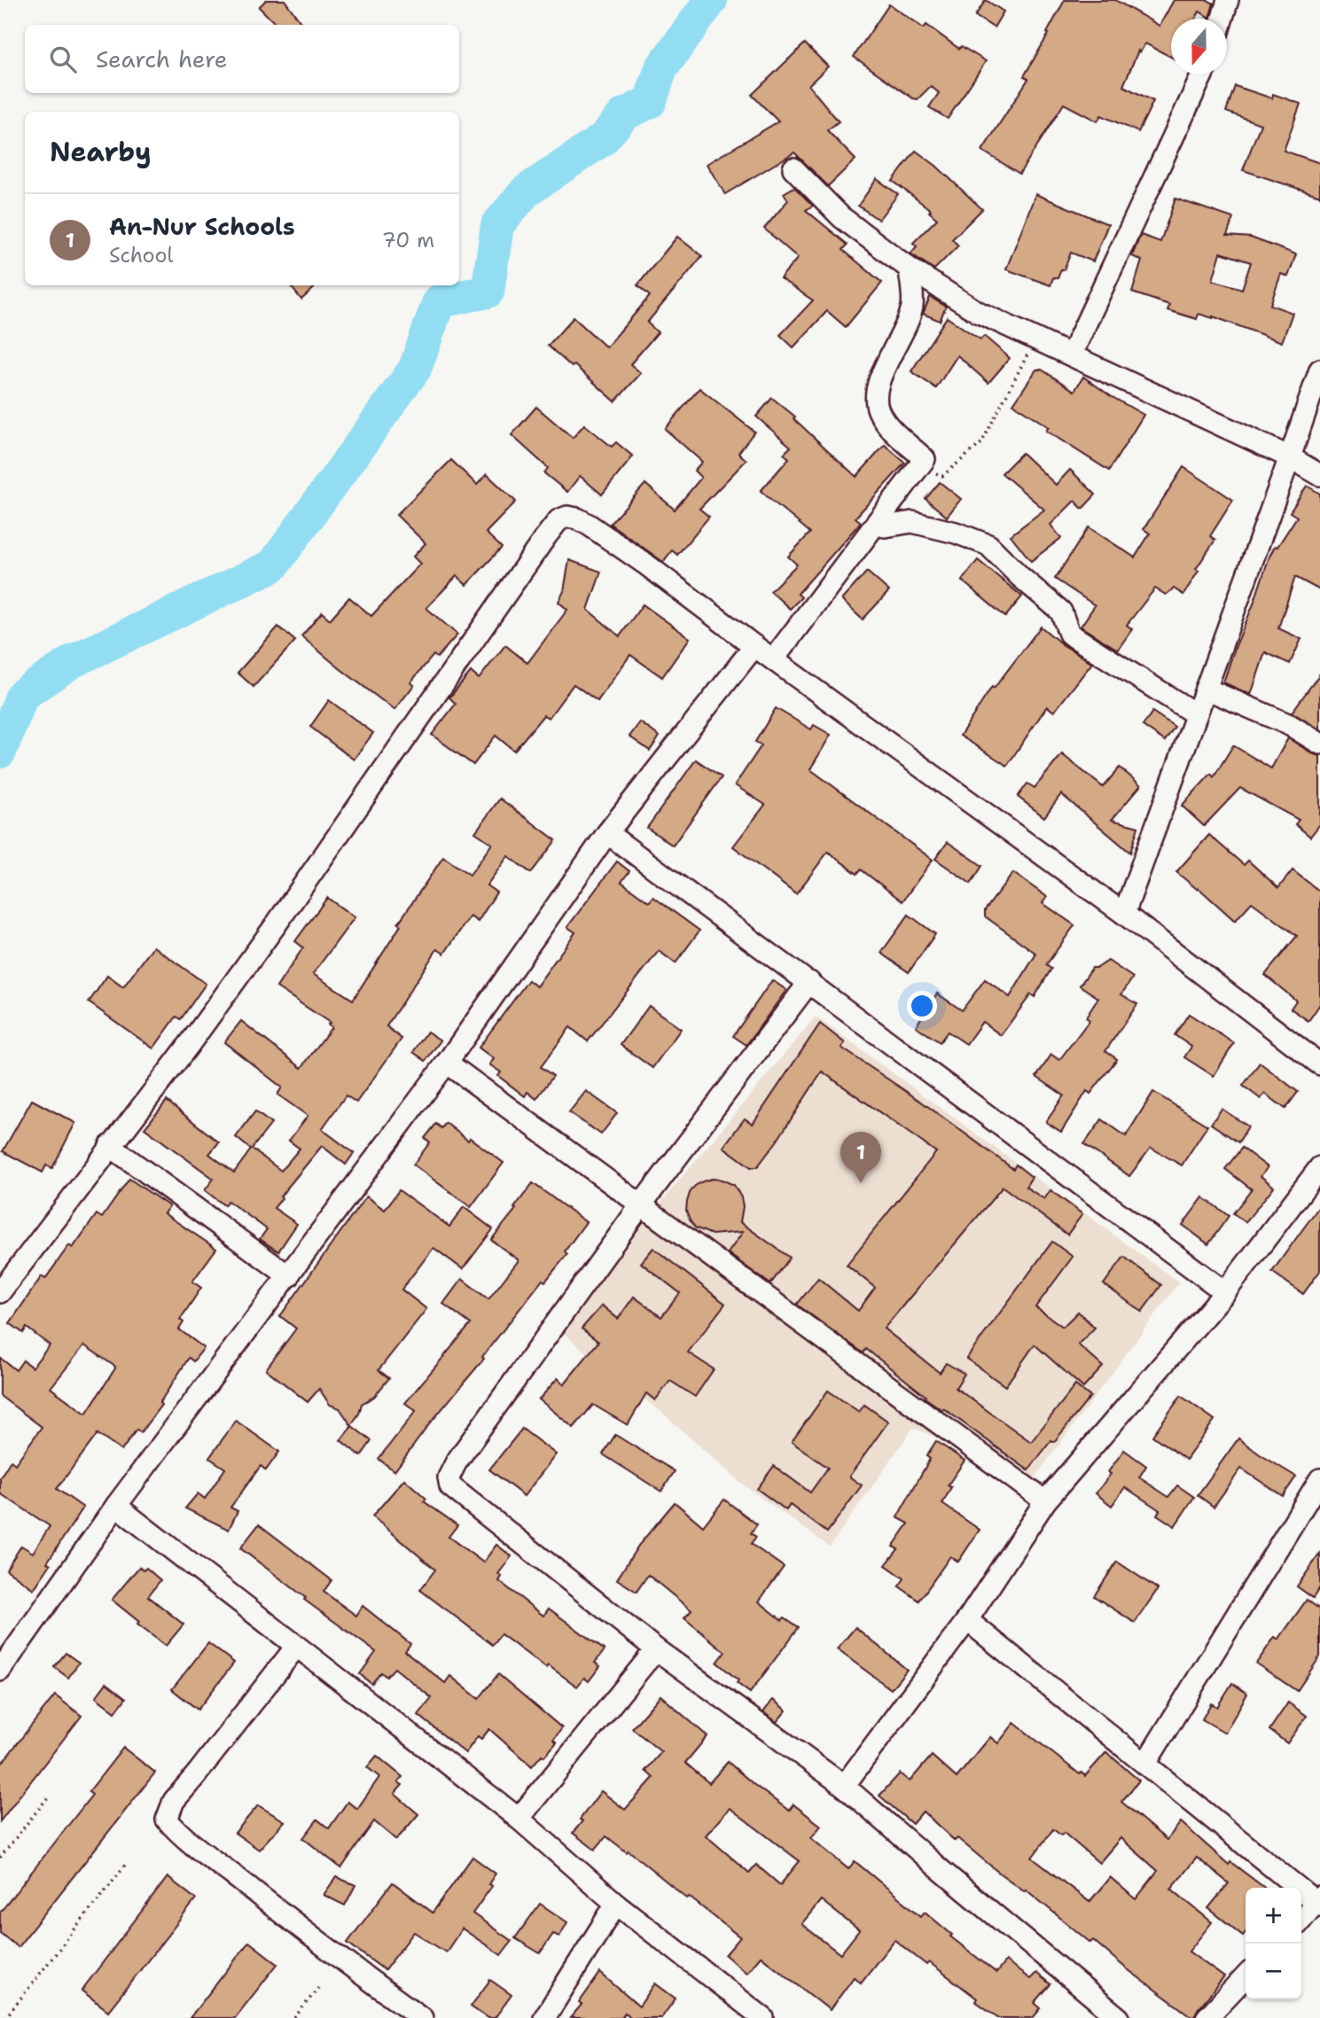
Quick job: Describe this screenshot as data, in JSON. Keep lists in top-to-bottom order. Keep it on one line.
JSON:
{"north":"bottom","page":{"search":"Search here","heading":"Nearby","list":[{"mark":"1","name":"An-Nur Schools","note":"School","value":"70 m"}],"pins":"1","map_buttons":["+","−"]}}
